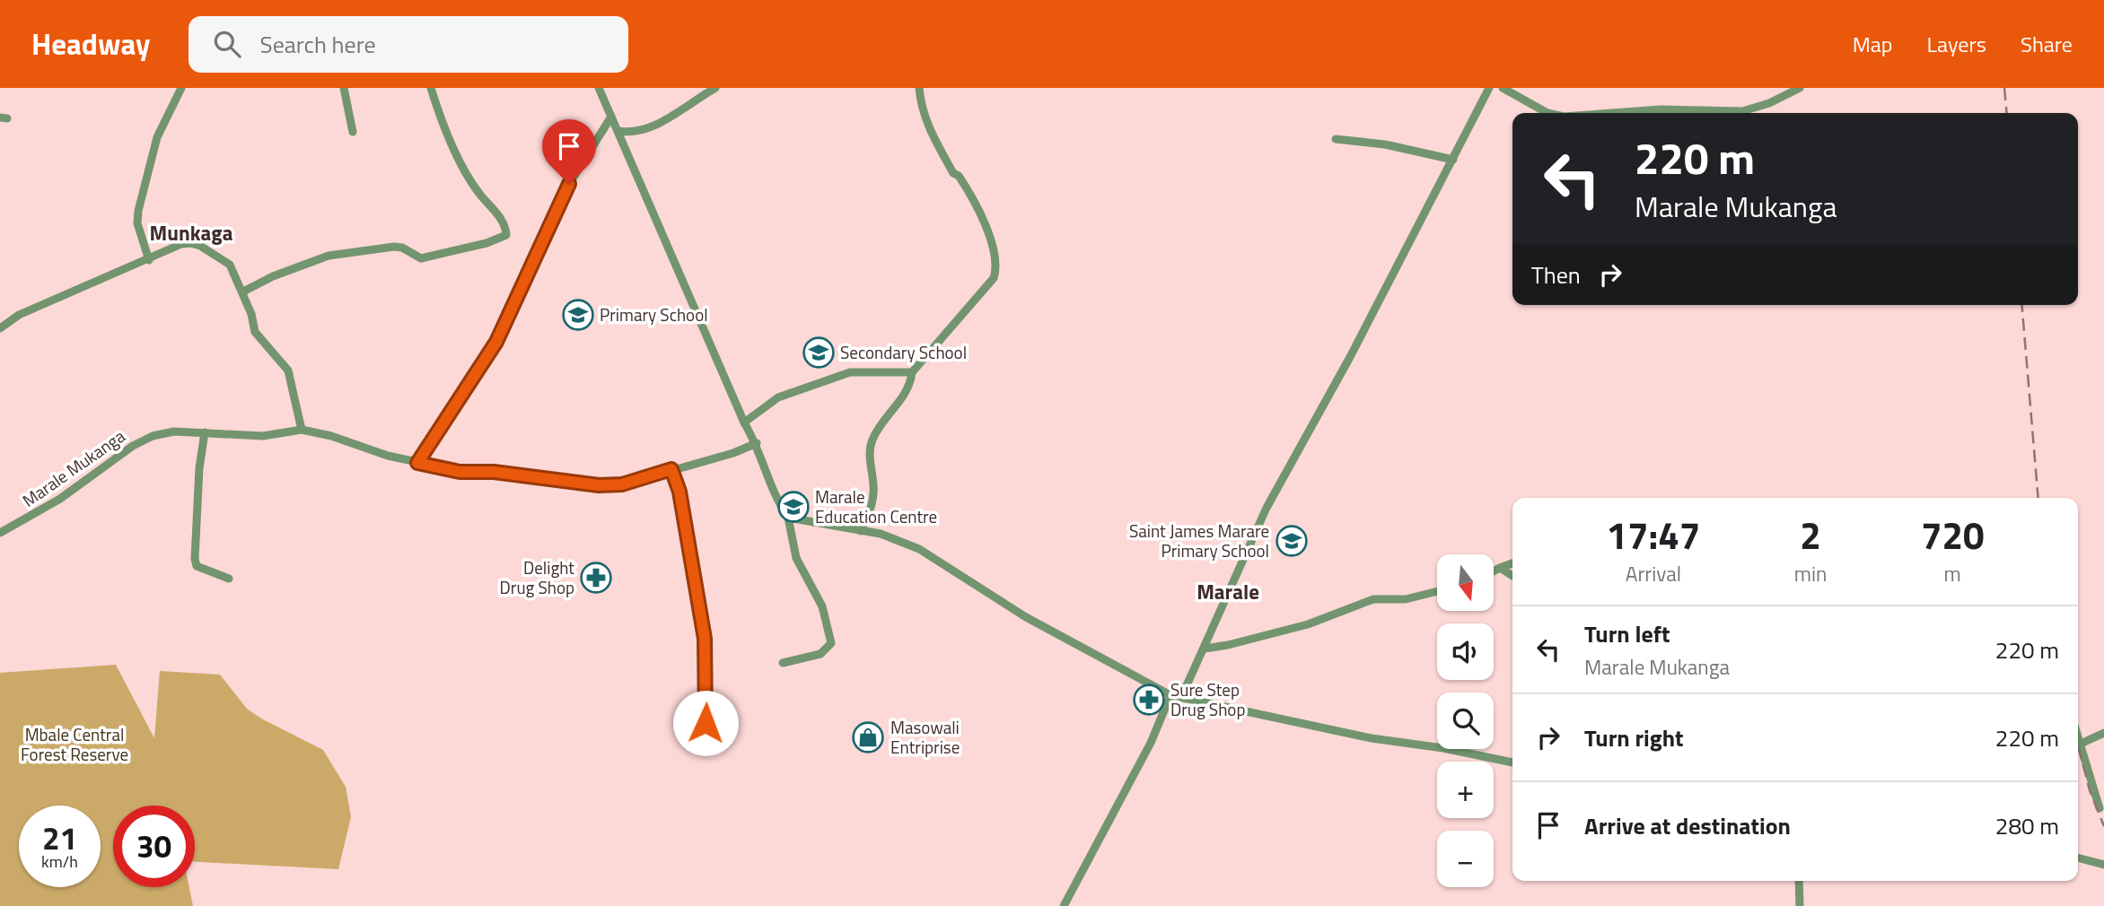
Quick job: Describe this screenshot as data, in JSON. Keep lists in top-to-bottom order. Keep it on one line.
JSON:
{"streets":{"street":["Marale Mukanga"]},"districts":["Munkaga","Marale"],"parks":["Mbale Central Forest Reserve"],"places":{"school or university":["Primary School","Secondary School","Marale Education Centre","Saint James Marare Primary School"],"pharmacy":["Delight Drug Shop","Sure Step Drug Shop"],"shop":["Masowali Entriprise"]},"north":"bottom","page":{"header":"Headway","search":"Search here","nav":["Map","Layers","Share"],"turn":["220 m","Marale Mukanga"],"then":"Then","eta":["17:47","Arrival","2","min","720","m"],"map_buttons":["+","−"],"list":[{"name":"Turn left","note":"Marale Mukanga","value":"220 m"},{"name":"Turn right","value":"220 m"},{"name":"Arrive at destination","value":"280 m"}],"speed":"21 km/h","limit":"30"}}
